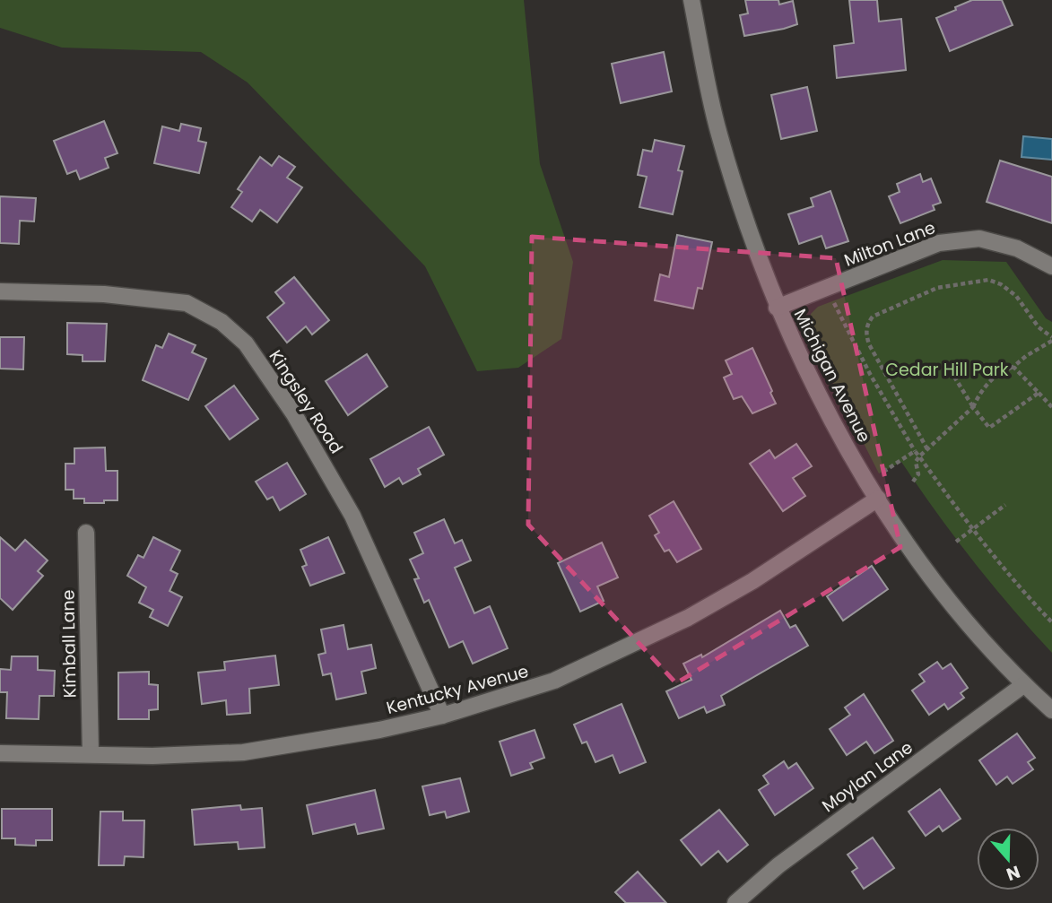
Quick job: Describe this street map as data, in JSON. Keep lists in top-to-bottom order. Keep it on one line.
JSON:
{"streets":{"street":["Milton Lane","Michigan Avenue","Kingsley Road","Kimball Lane","Kentucky Avenue","Moylan Lane"]},"crossings":[["Milton Lane","Michigan Avenue"],["Michigan Avenue","Kentucky Avenue"],["Michigan Avenue","Moylan Lane"],["Kingsley Road","Kentucky Avenue"],["Kimball Lane","Kentucky Avenue"]],"parks":["Cedar Hill Park"],"north":"bottom"}
